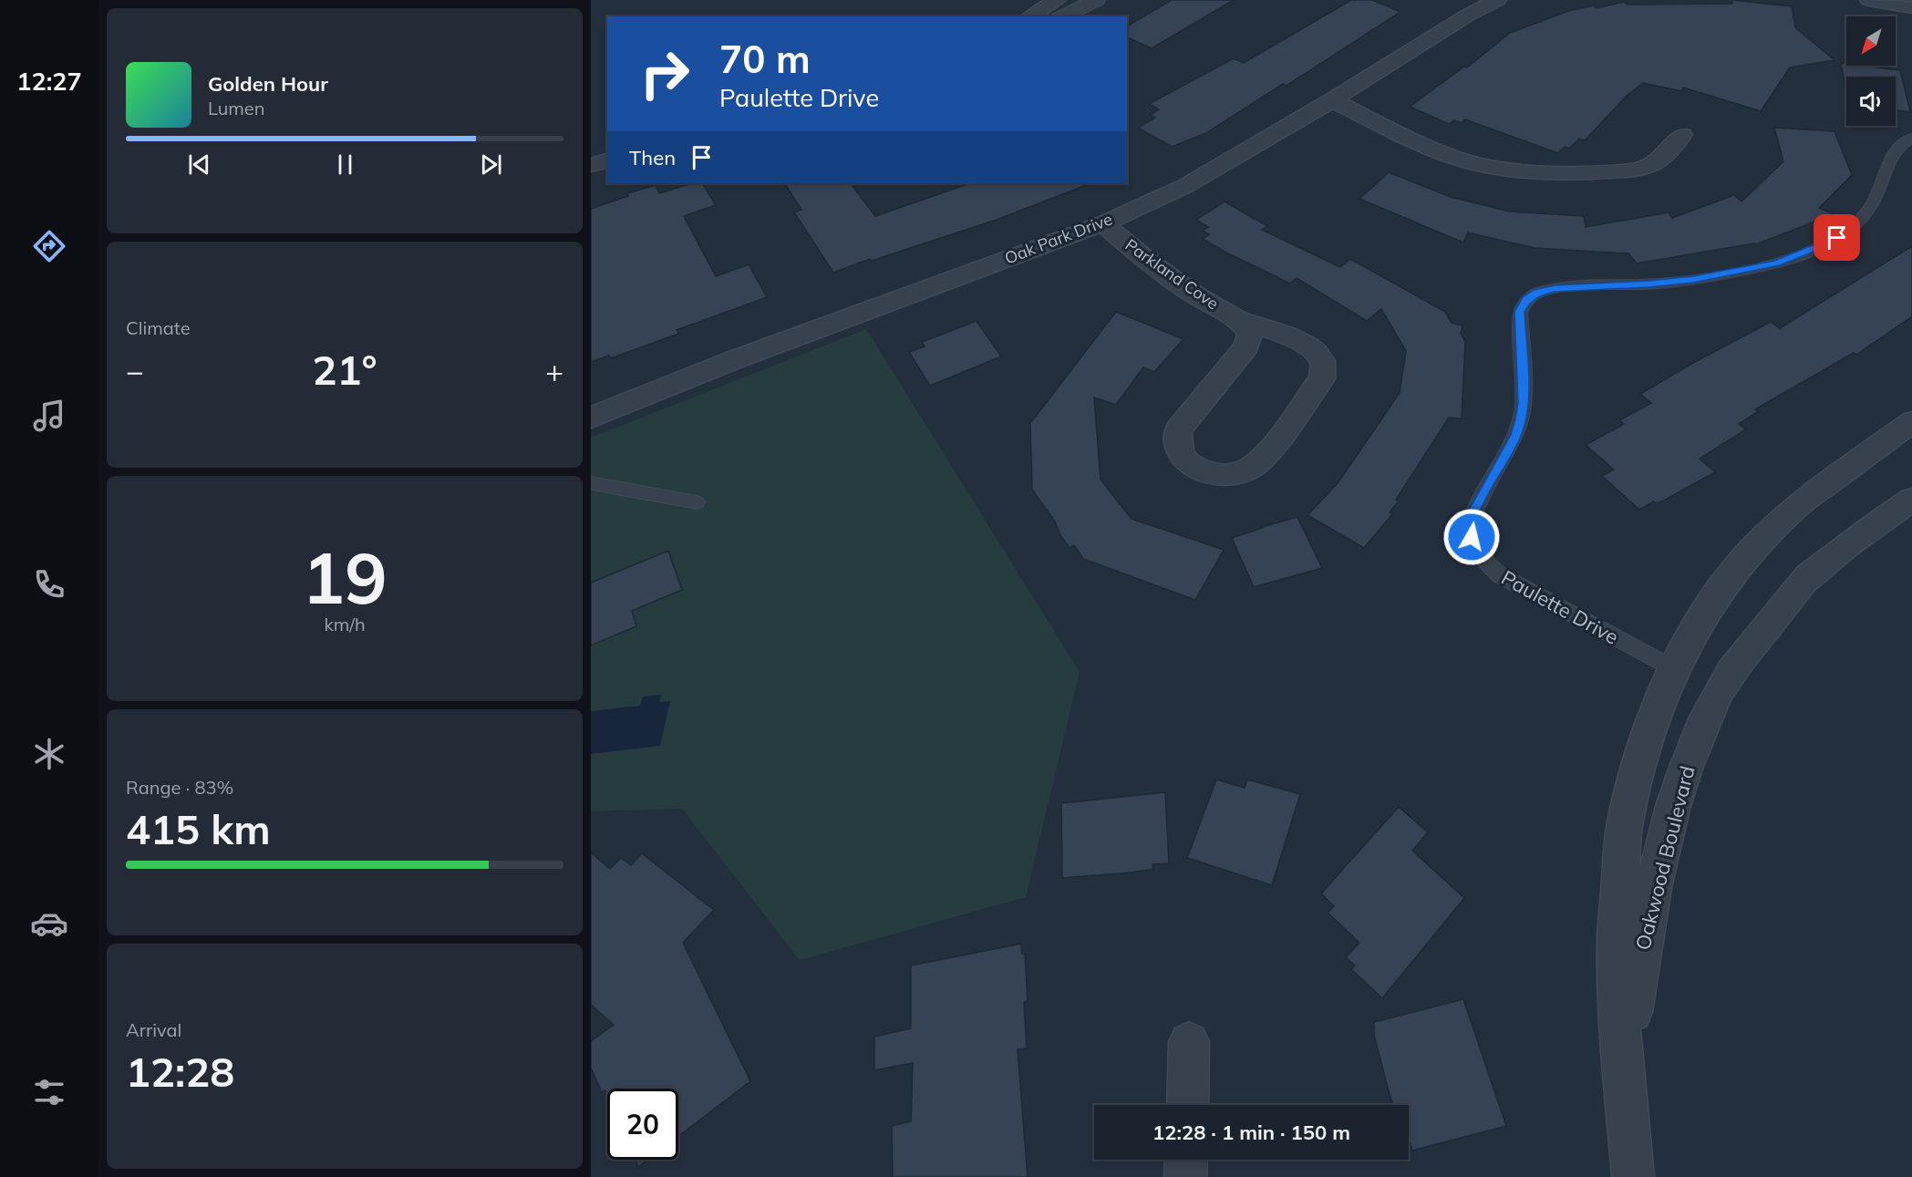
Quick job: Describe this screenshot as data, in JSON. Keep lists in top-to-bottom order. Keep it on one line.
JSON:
{"streets":{"street":["Oak Park Drive","Parkland Cove","Oakwood Boulevard"],"lane":["Paulette Drive"]},"crossings":[["Oak Park Drive","Parkland Cove"],["Paulette Drive","Oakwood Boulevard"]],"north":"bottom left","page":{"tabs":"12:27","turn":["70 m","Paulette Drive"],"song":["Golden Hour","Lumen"],"then":"Then","tile":["Climate",["19","km/h"],["Range · 83%","415 km"],["Arrival","12:28"]],"heat":["−","21°","+"],"limit":"20","trip":"12:28 · 1 min · 150 m"}}
